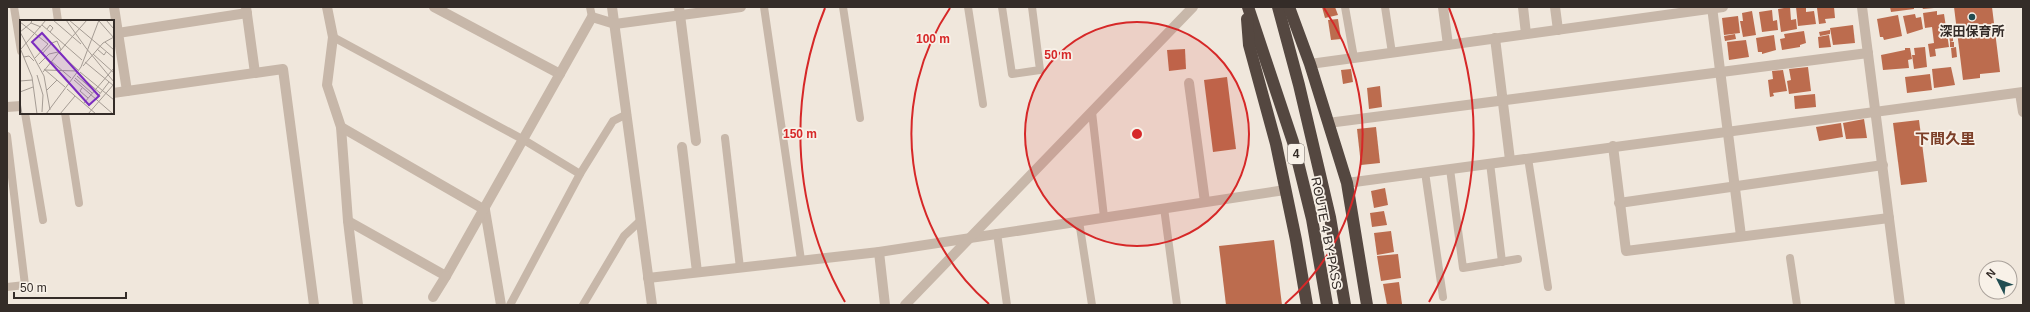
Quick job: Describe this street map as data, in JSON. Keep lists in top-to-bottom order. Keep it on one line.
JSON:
{"streets":{"highway":["4","ROUTE 4 BY-PASS"]},"districts":["下間久里"],"places":["深田保育所"],"scale_bar":"50 m","north":"top left","rings":["100 m","50 m","150 m"]}
